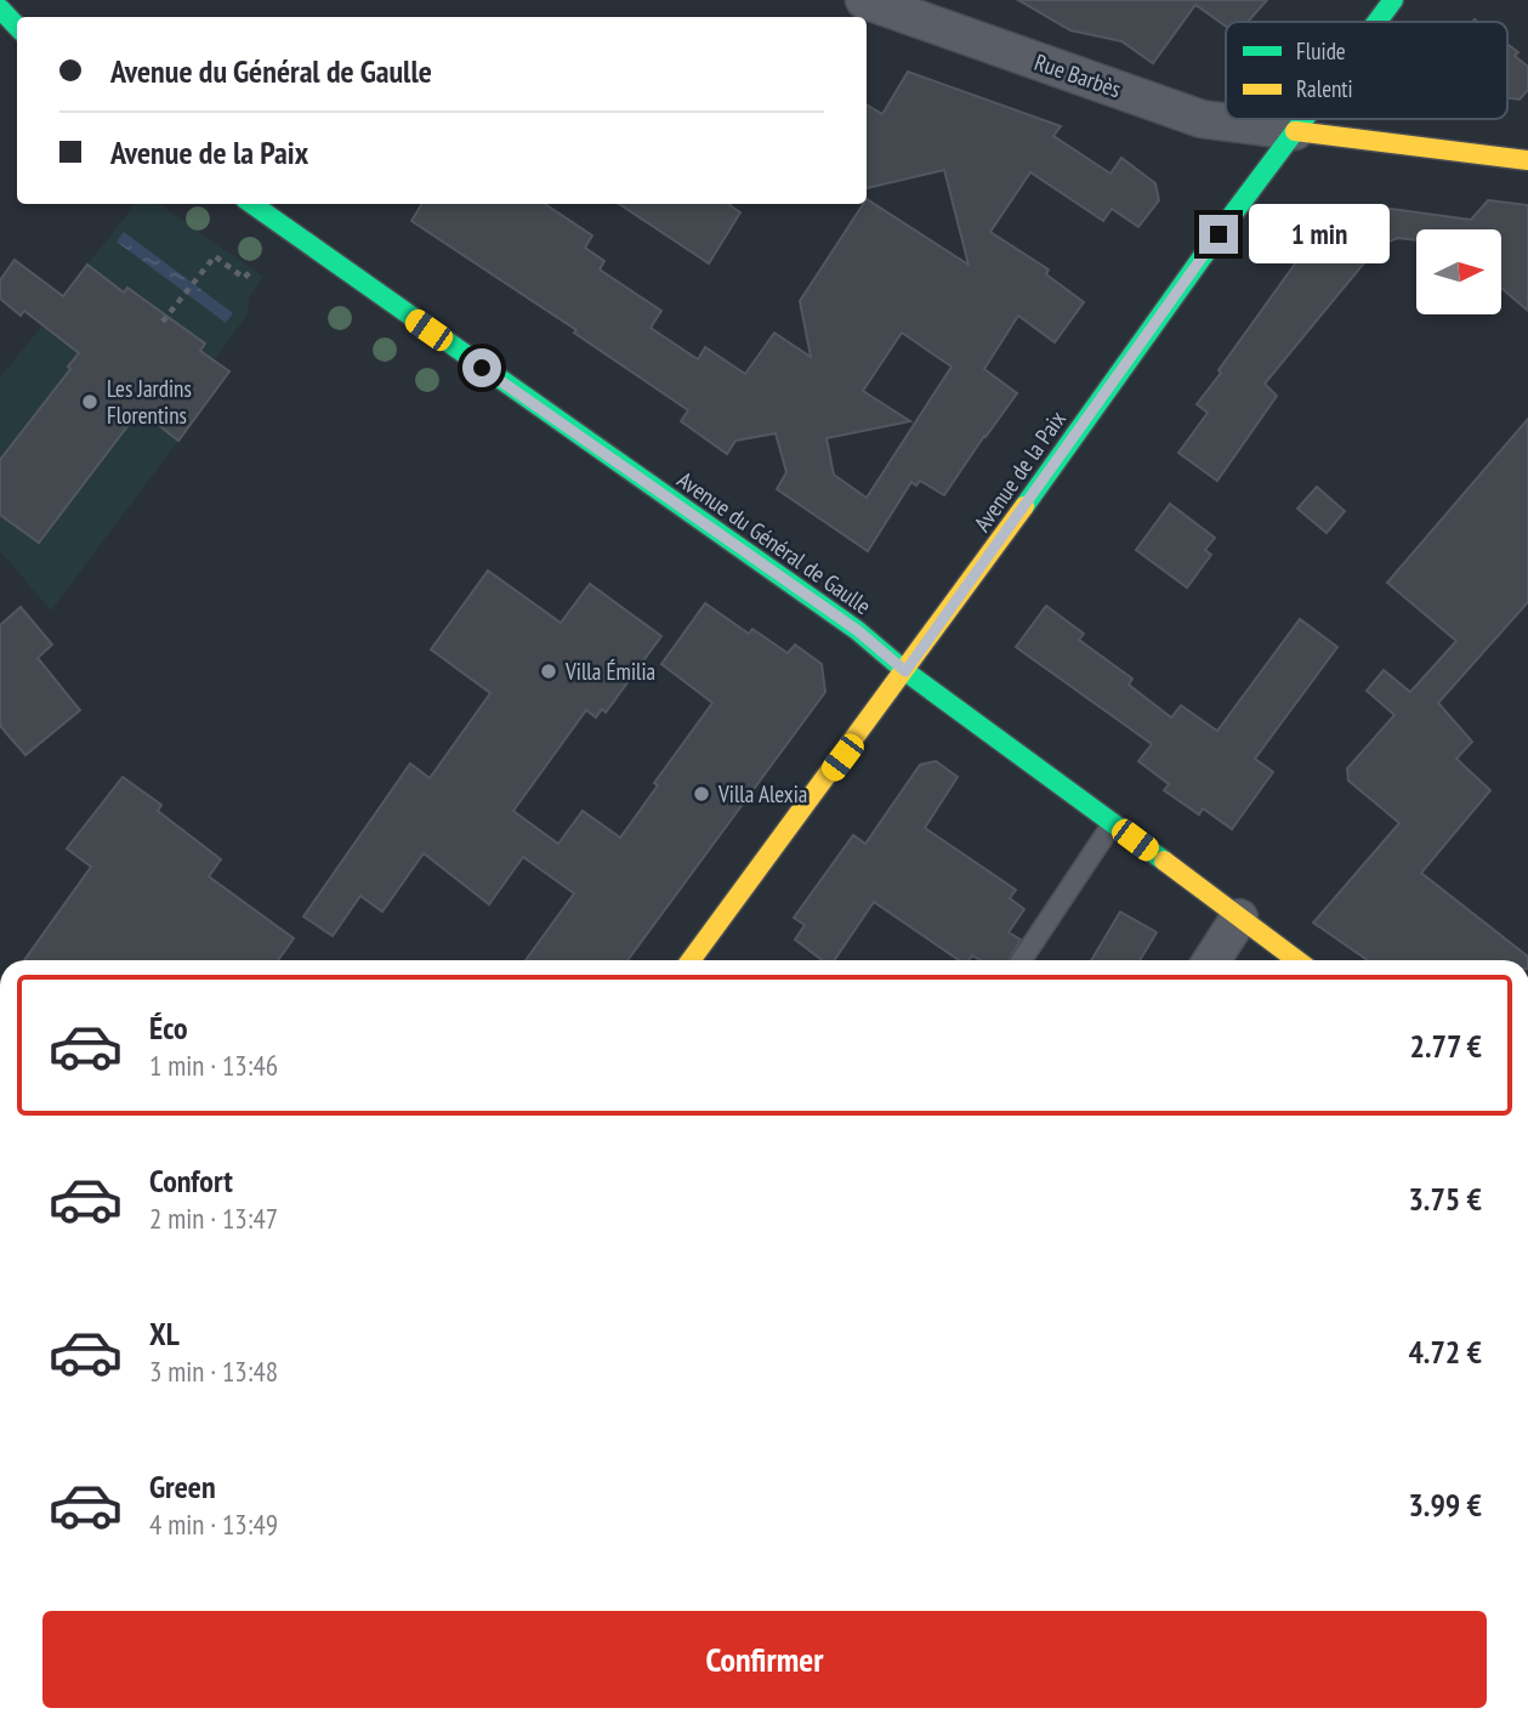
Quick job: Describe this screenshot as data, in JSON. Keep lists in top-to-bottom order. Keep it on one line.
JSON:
{"streets":{"main road":["Avenue de la Paix","Avenue du Général de Gaulle"],"street":["Rue Barbès"]},"crossings":[["Rue Barbès","Avenue de la Paix"],["Avenue de la Paix","Avenue du Général de Gaulle"]],"places":["Les Jardins Florentins","Villa Émilia","Villa Alexia"],"legend":["Fluide","Ralenti"],"north":"right","page":{"banner":["Avenue du Général de Gaulle","Avenue de la Paix"],"bubble":"1 min","list":[{"name":"Éco","note":"1 min · 13:46","value":"2.77 €"},{"name":"Confort","note":"2 min · 13:47","value":"3.75 €"},{"name":"XL","note":"3 min · 13:48","value":"4.72 €"},{"name":"Green","note":"4 min · 13:49","value":"3.99 €"}],"buttons":"Confirmer"}}
